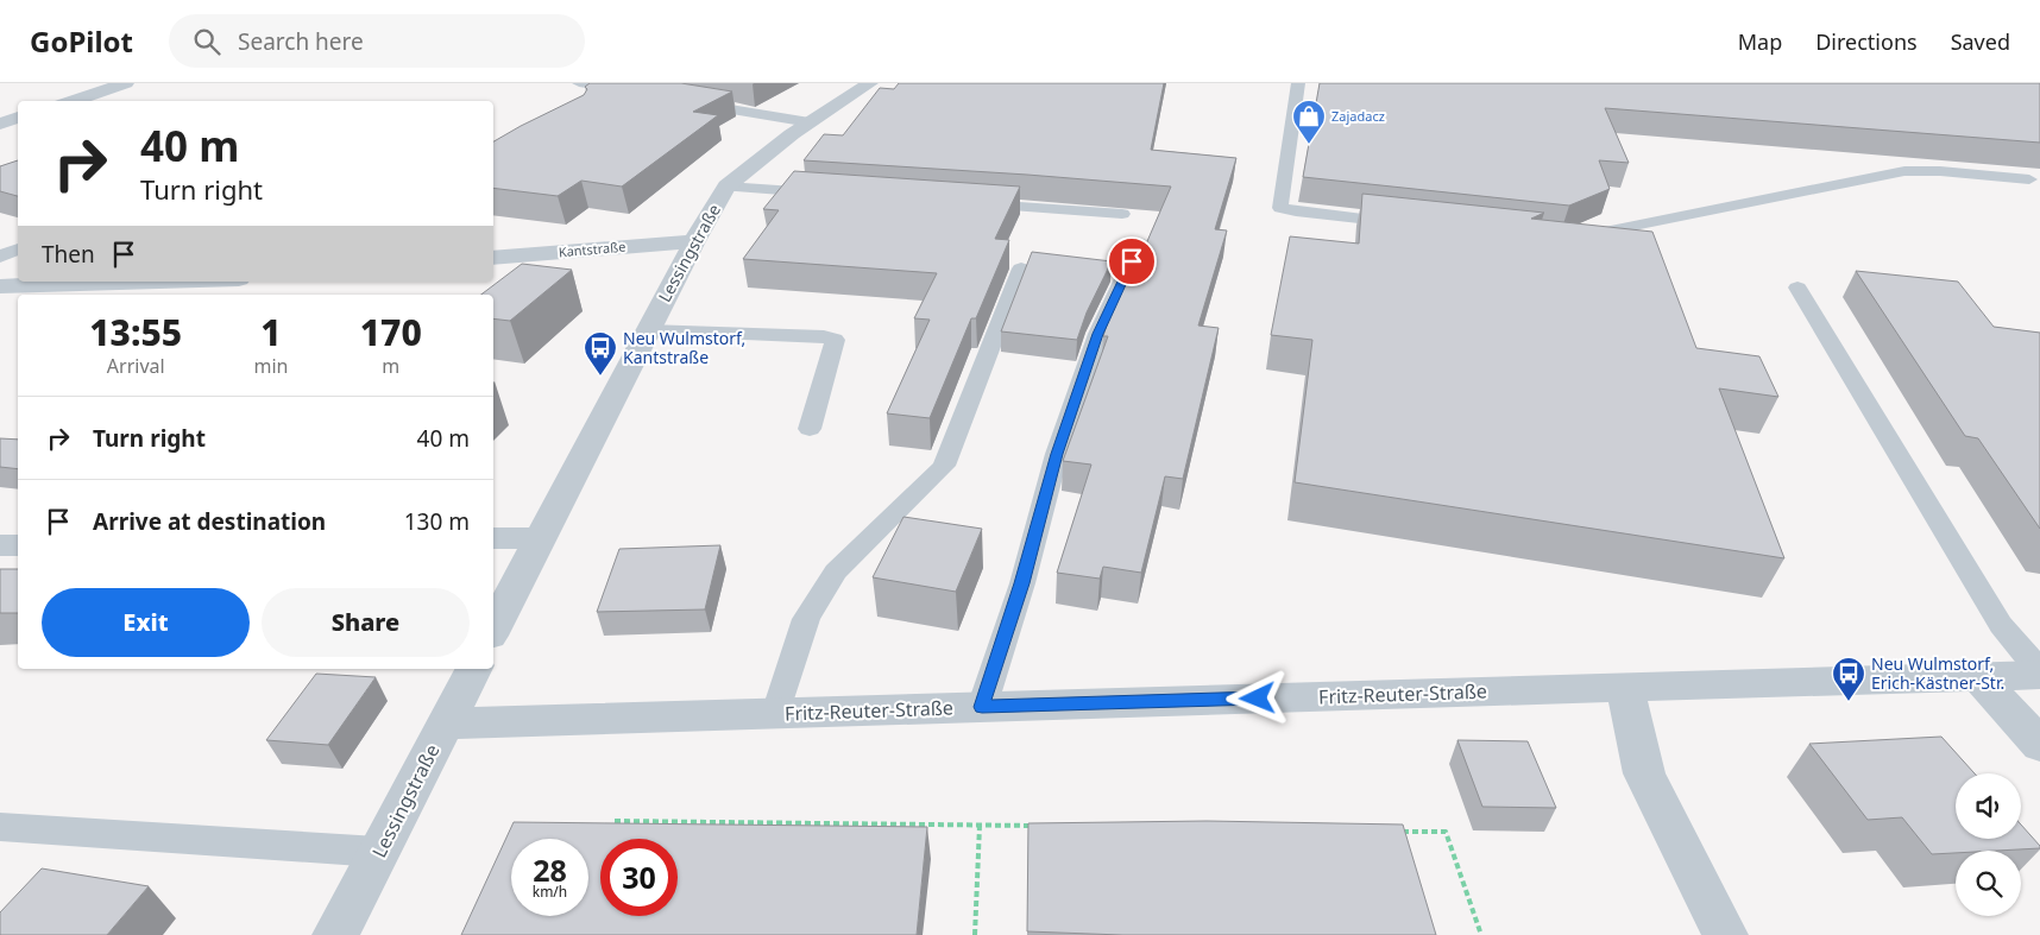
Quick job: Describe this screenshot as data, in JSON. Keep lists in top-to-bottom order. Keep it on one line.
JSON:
{"streets":{"street":["Kantstraße","Lessingstraße","Fritz-Reuter-Straße"]},"crossings":[["Kantstraße","Lessingstraße"],["Lessingstraße","Fritz-Reuter-Straße"]],"places":{"shop":["Zajadacz"],"bus stop":["Neu Wulmstorf, Kantstraße","Neu Wulmstorf, Erich-Kästner-Str."]},"page":{"header":"GoPilot","search":"Search here","nav":["Map","Directions","Saved"],"turn":["40 m","Turn right"],"then":"Then","eta":["13:55","Arrival","1","min","170","m"],"list":[{"name":"Turn right","value":"40 m"},{"name":"Arrive at destination","value":"130 m"}],"buttons":["Exit","Share"],"speed":"28 km/h","limit":"30"}}
